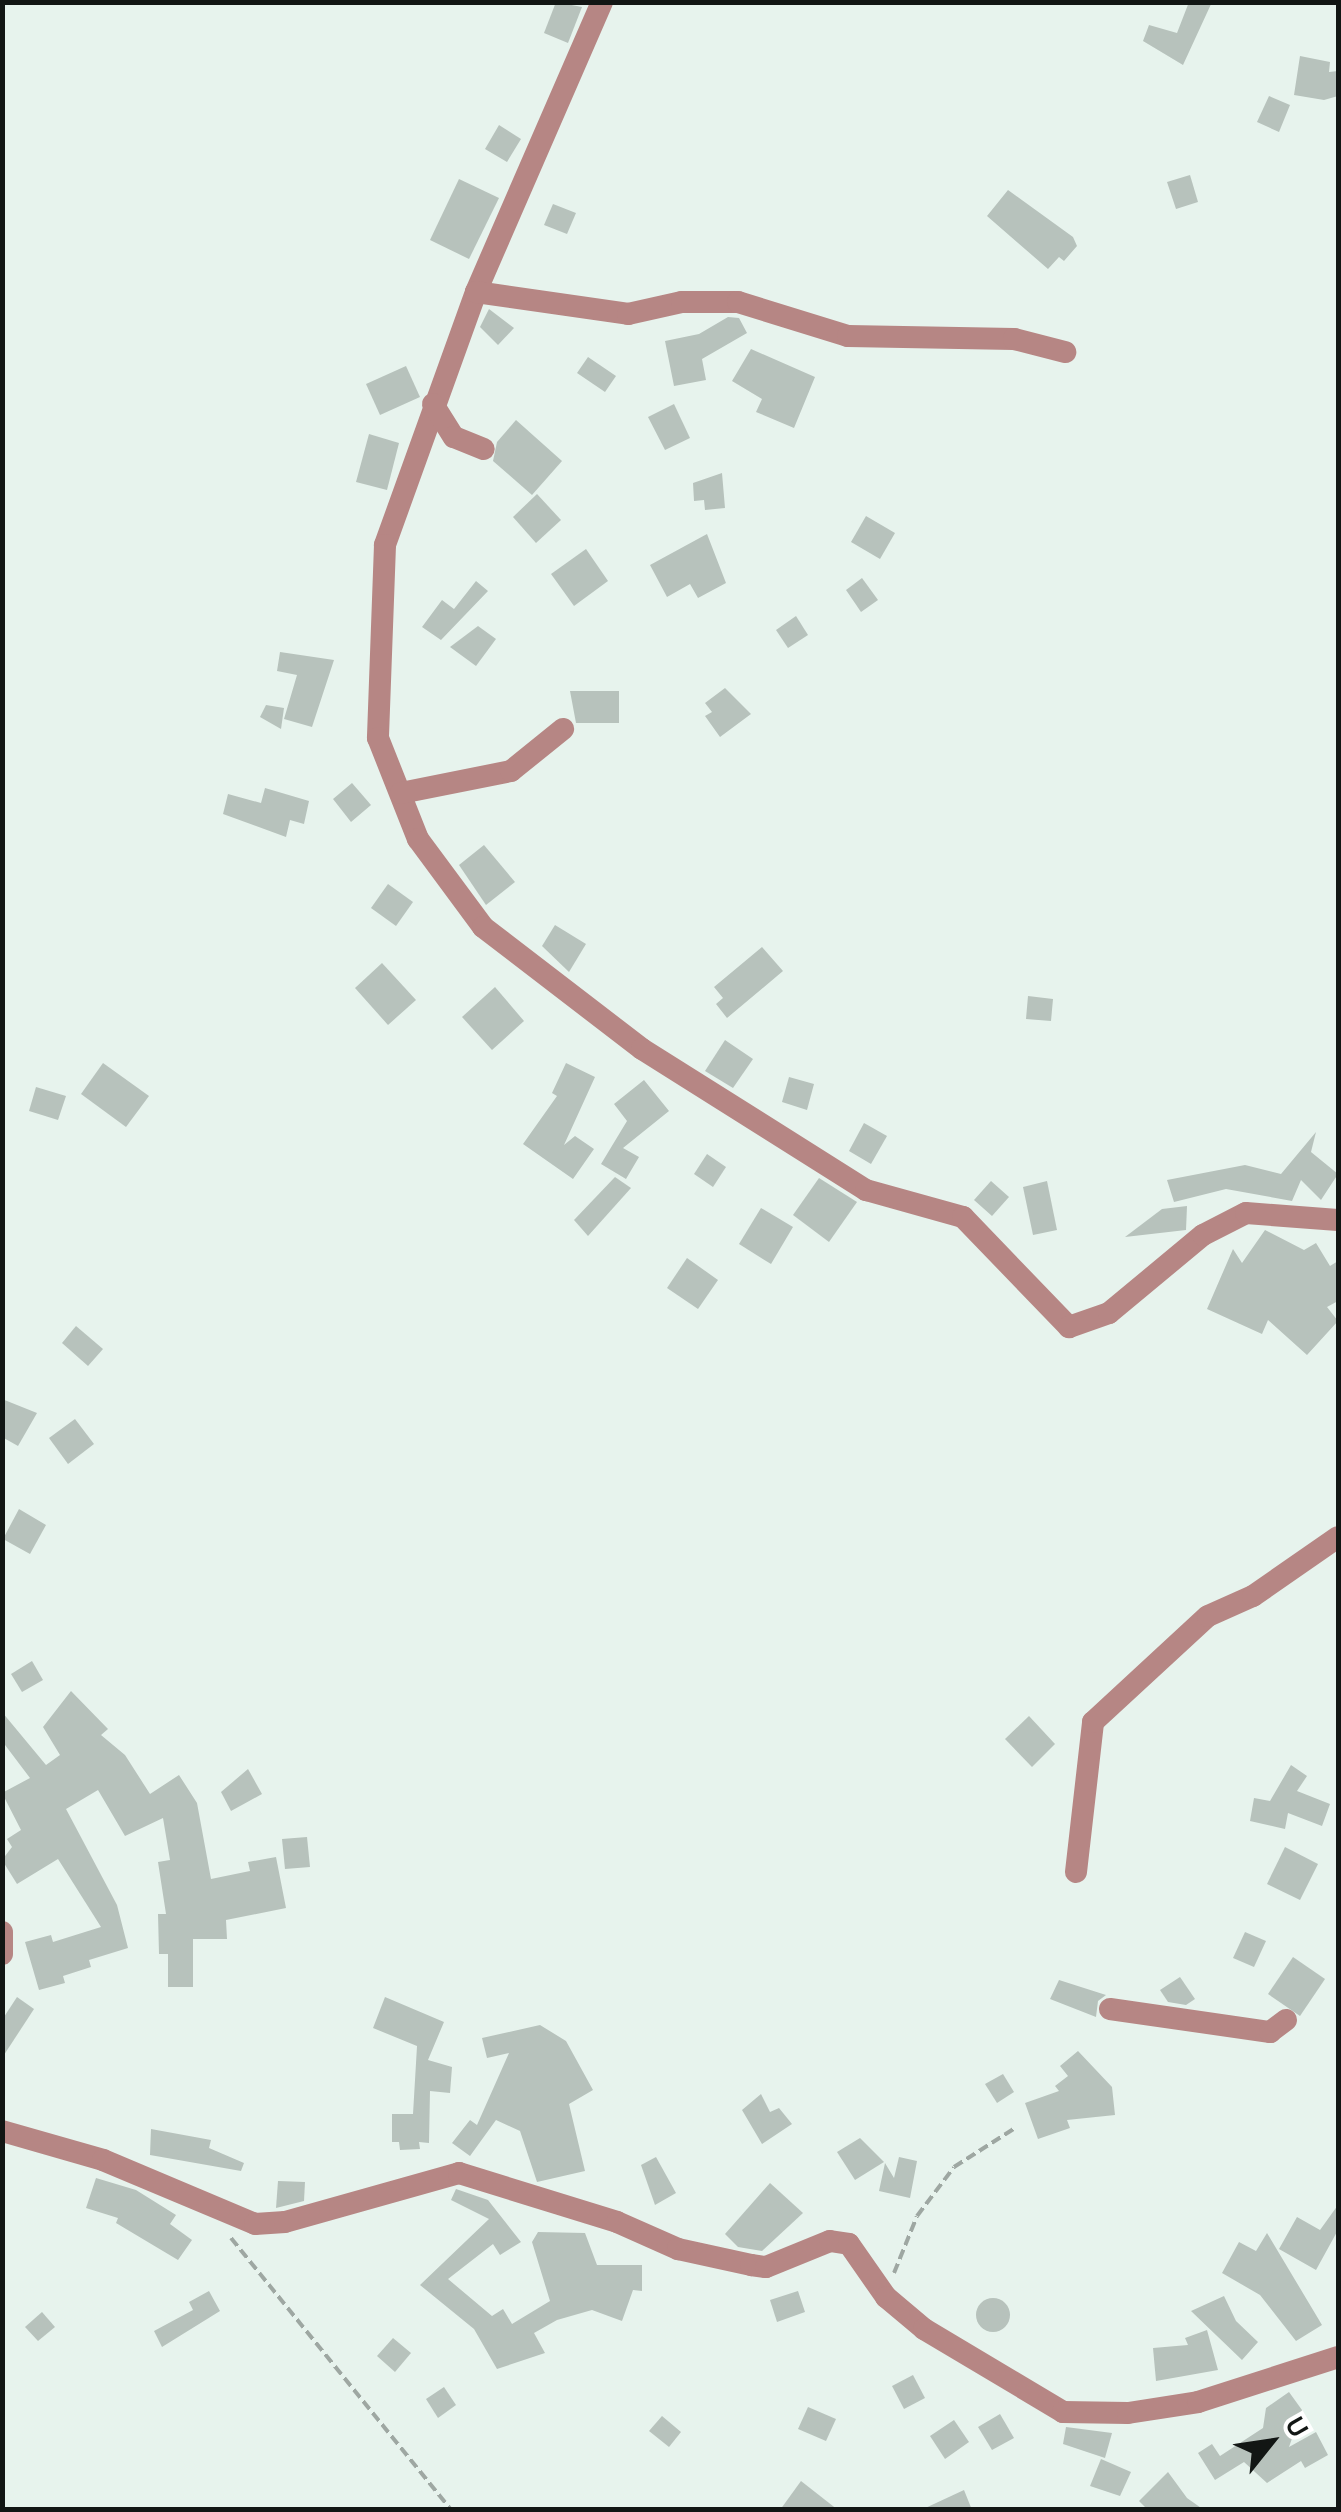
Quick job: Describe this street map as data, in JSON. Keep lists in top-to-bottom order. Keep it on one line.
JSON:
{"north":"top right"}
